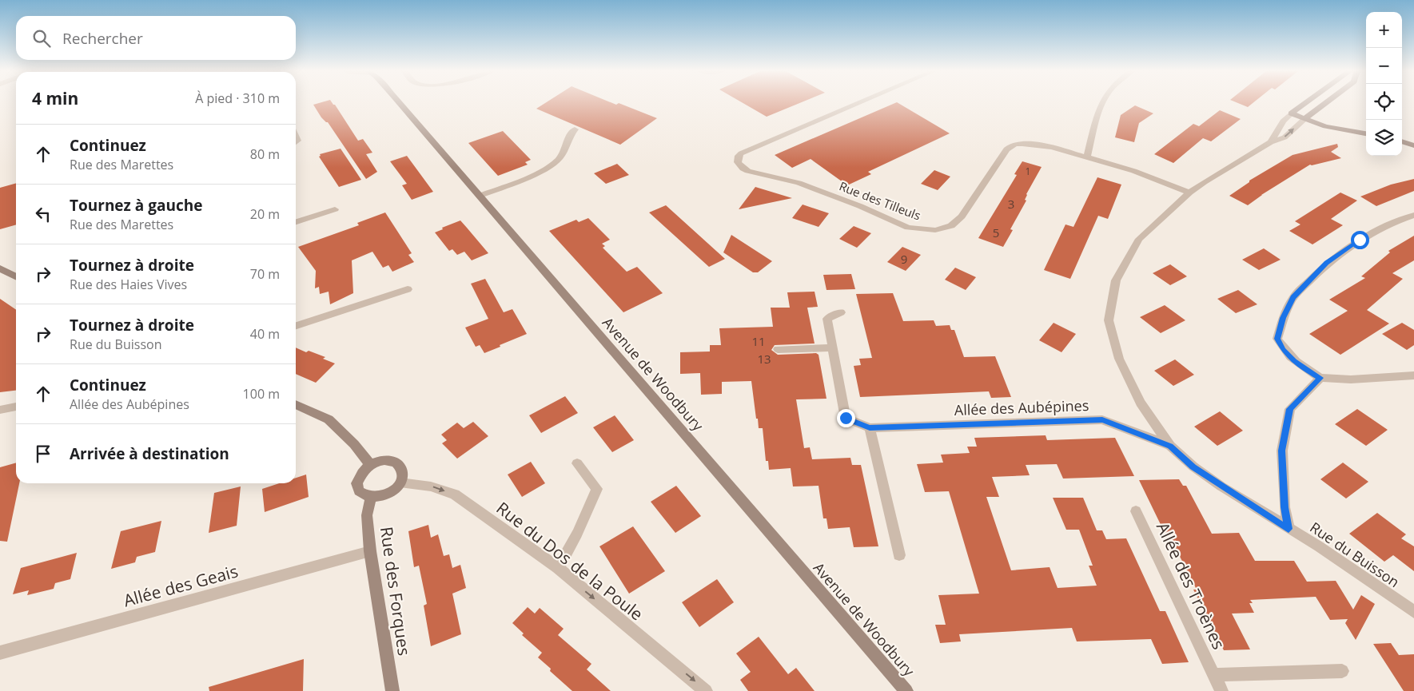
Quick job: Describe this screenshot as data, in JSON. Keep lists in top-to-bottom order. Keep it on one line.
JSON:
{"streets":{"street":["Rue des Tilleuls","Avenue de Woodbury","Allée des Aubépines","Rue du Buisson","Rue du Dos de la Poule","Allée des Geais","Allée des Troènes","Rue des Forques"]},"crossings":[["Rue des Tilleuls","Rue du Buisson"],["Allée des Aubépines","Rue du Buisson"],["Rue du Dos de la Poule","Rue des Forques"],["Allée des Geais","Rue des Forques"]],"one_way":["Rue du Dos de la Poule"],"house_numbers":["1","3","5","9","11","13"],"page":{"map_buttons":["+","−"],"search":"Rechercher","heading":["4 min","À pied · 310 m"],"list":[["Continuez","Rue des Marettes","80 m"],["Tournez à gauche","Rue des Marettes","20 m"],["Tournez à droite","Rue des Haies Vives","70 m"],["Tournez à droite","Rue du Buisson","40 m"],["Continuez","Allée des Aubépines","100 m"],"Arrivée à destination"]}}
